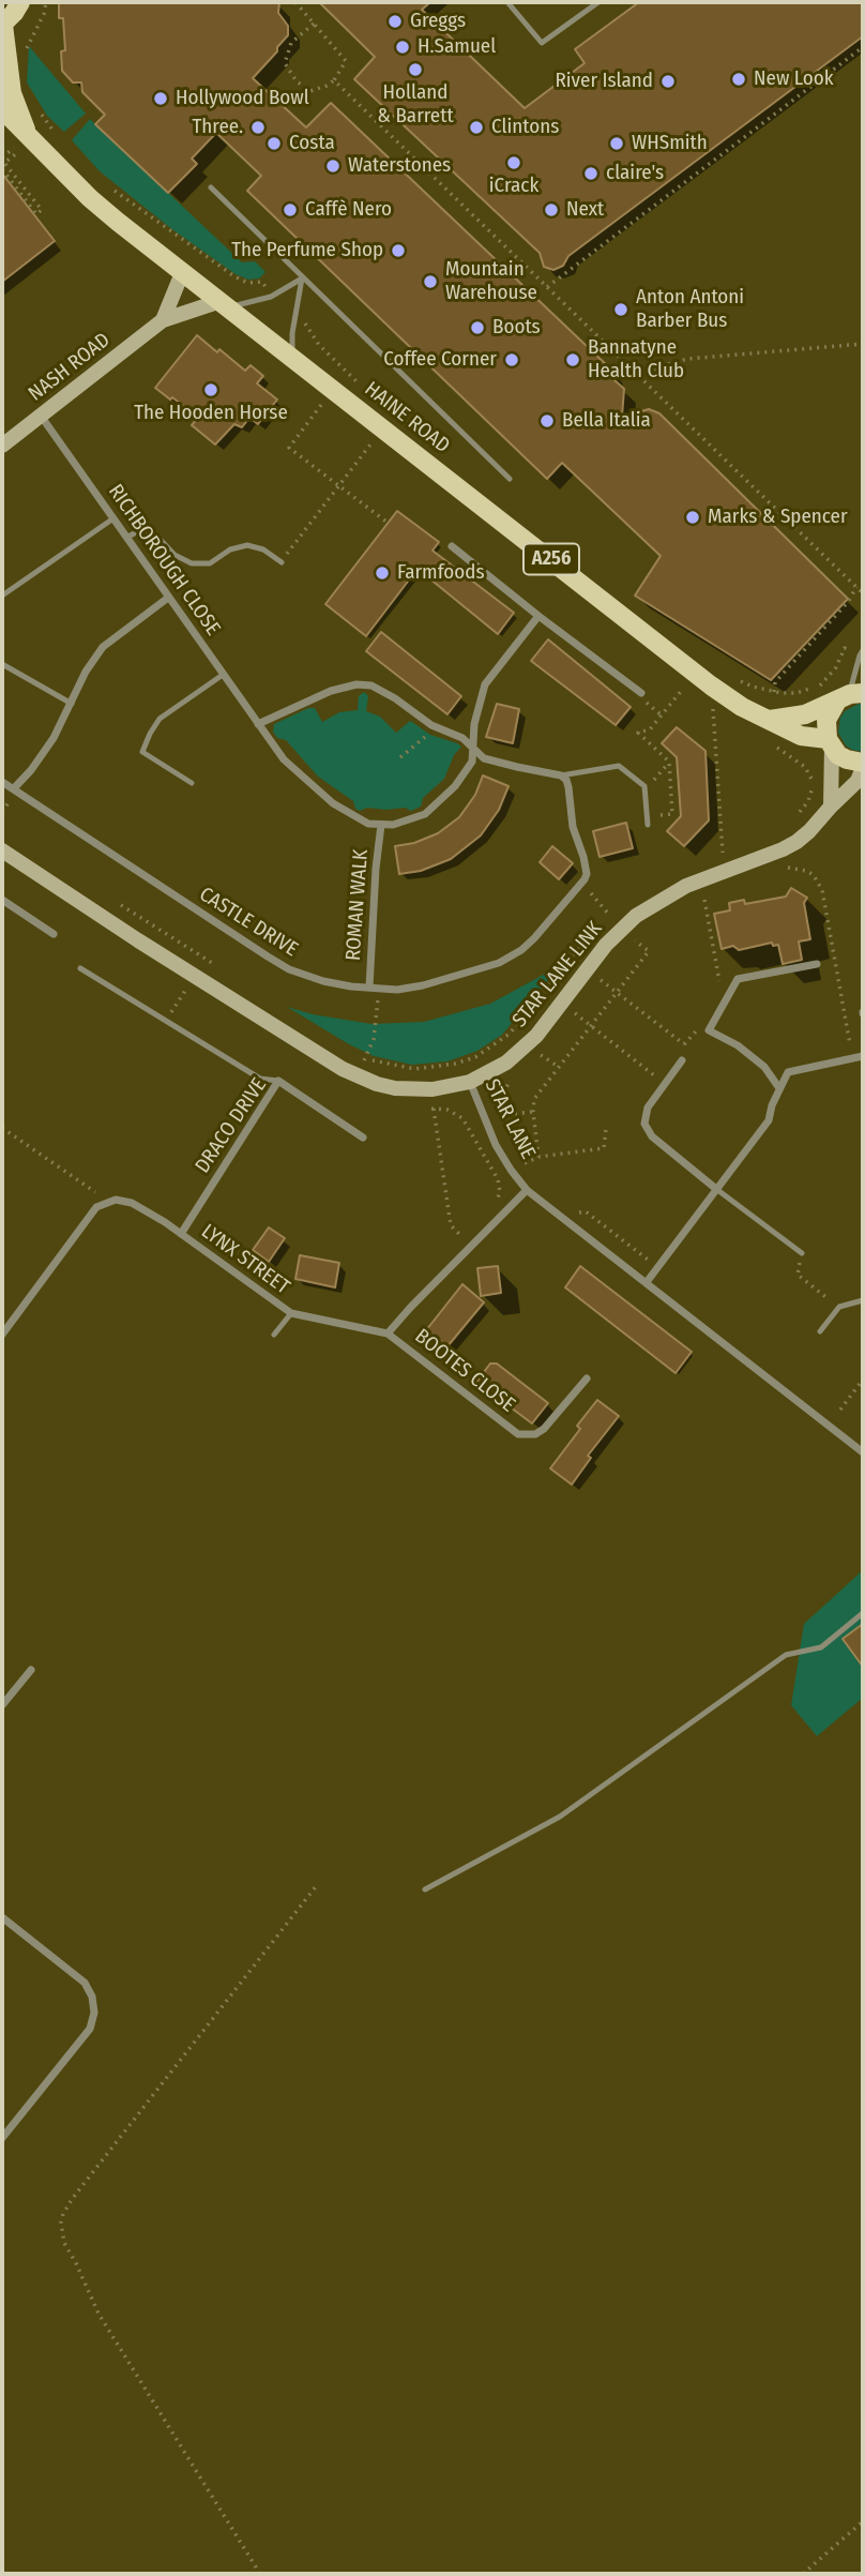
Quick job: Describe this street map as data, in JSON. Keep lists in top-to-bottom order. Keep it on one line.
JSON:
{"streets":{"main road":["HAINE ROAD","A256"],"street":["NASH ROAD","RICHBOROUGH CLOSE","ROMAN WALK","CASTLE DRIVE","STAR LANE LINK","STAR LANE","DRACO DRIVE","LYNX STREET","BOOTES CLOSE"]},"crossings":[["NASH ROAD","HAINE ROAD"],["NASH ROAD","RICHBOROUGH CLOSE"],["RICHBOROUGH CLOSE","ROMAN WALK"],["ROMAN WALK","CASTLE DRIVE"],["STAR LANE LINK","STAR LANE"],["DRACO DRIVE","LYNX STREET"],["LYNX STREET","BOOTES CLOSE"]],"places":["Greggs","H.Samuel","Holland & Barrett","New Look","River Island","Hollywood Bowl","Three.","Clintons","Costa","WHSmith","iCrack","Waterstones","claire's","Caffè Nero","Next","The Perfume Shop","Mountain Warehouse","Anton Antoni Barber Bus","Boots","Coffee Corner","Bannatyne Health Club","The Hooden Horse","Bella Italia","Marks & Spencer","Farmfoods"]}
